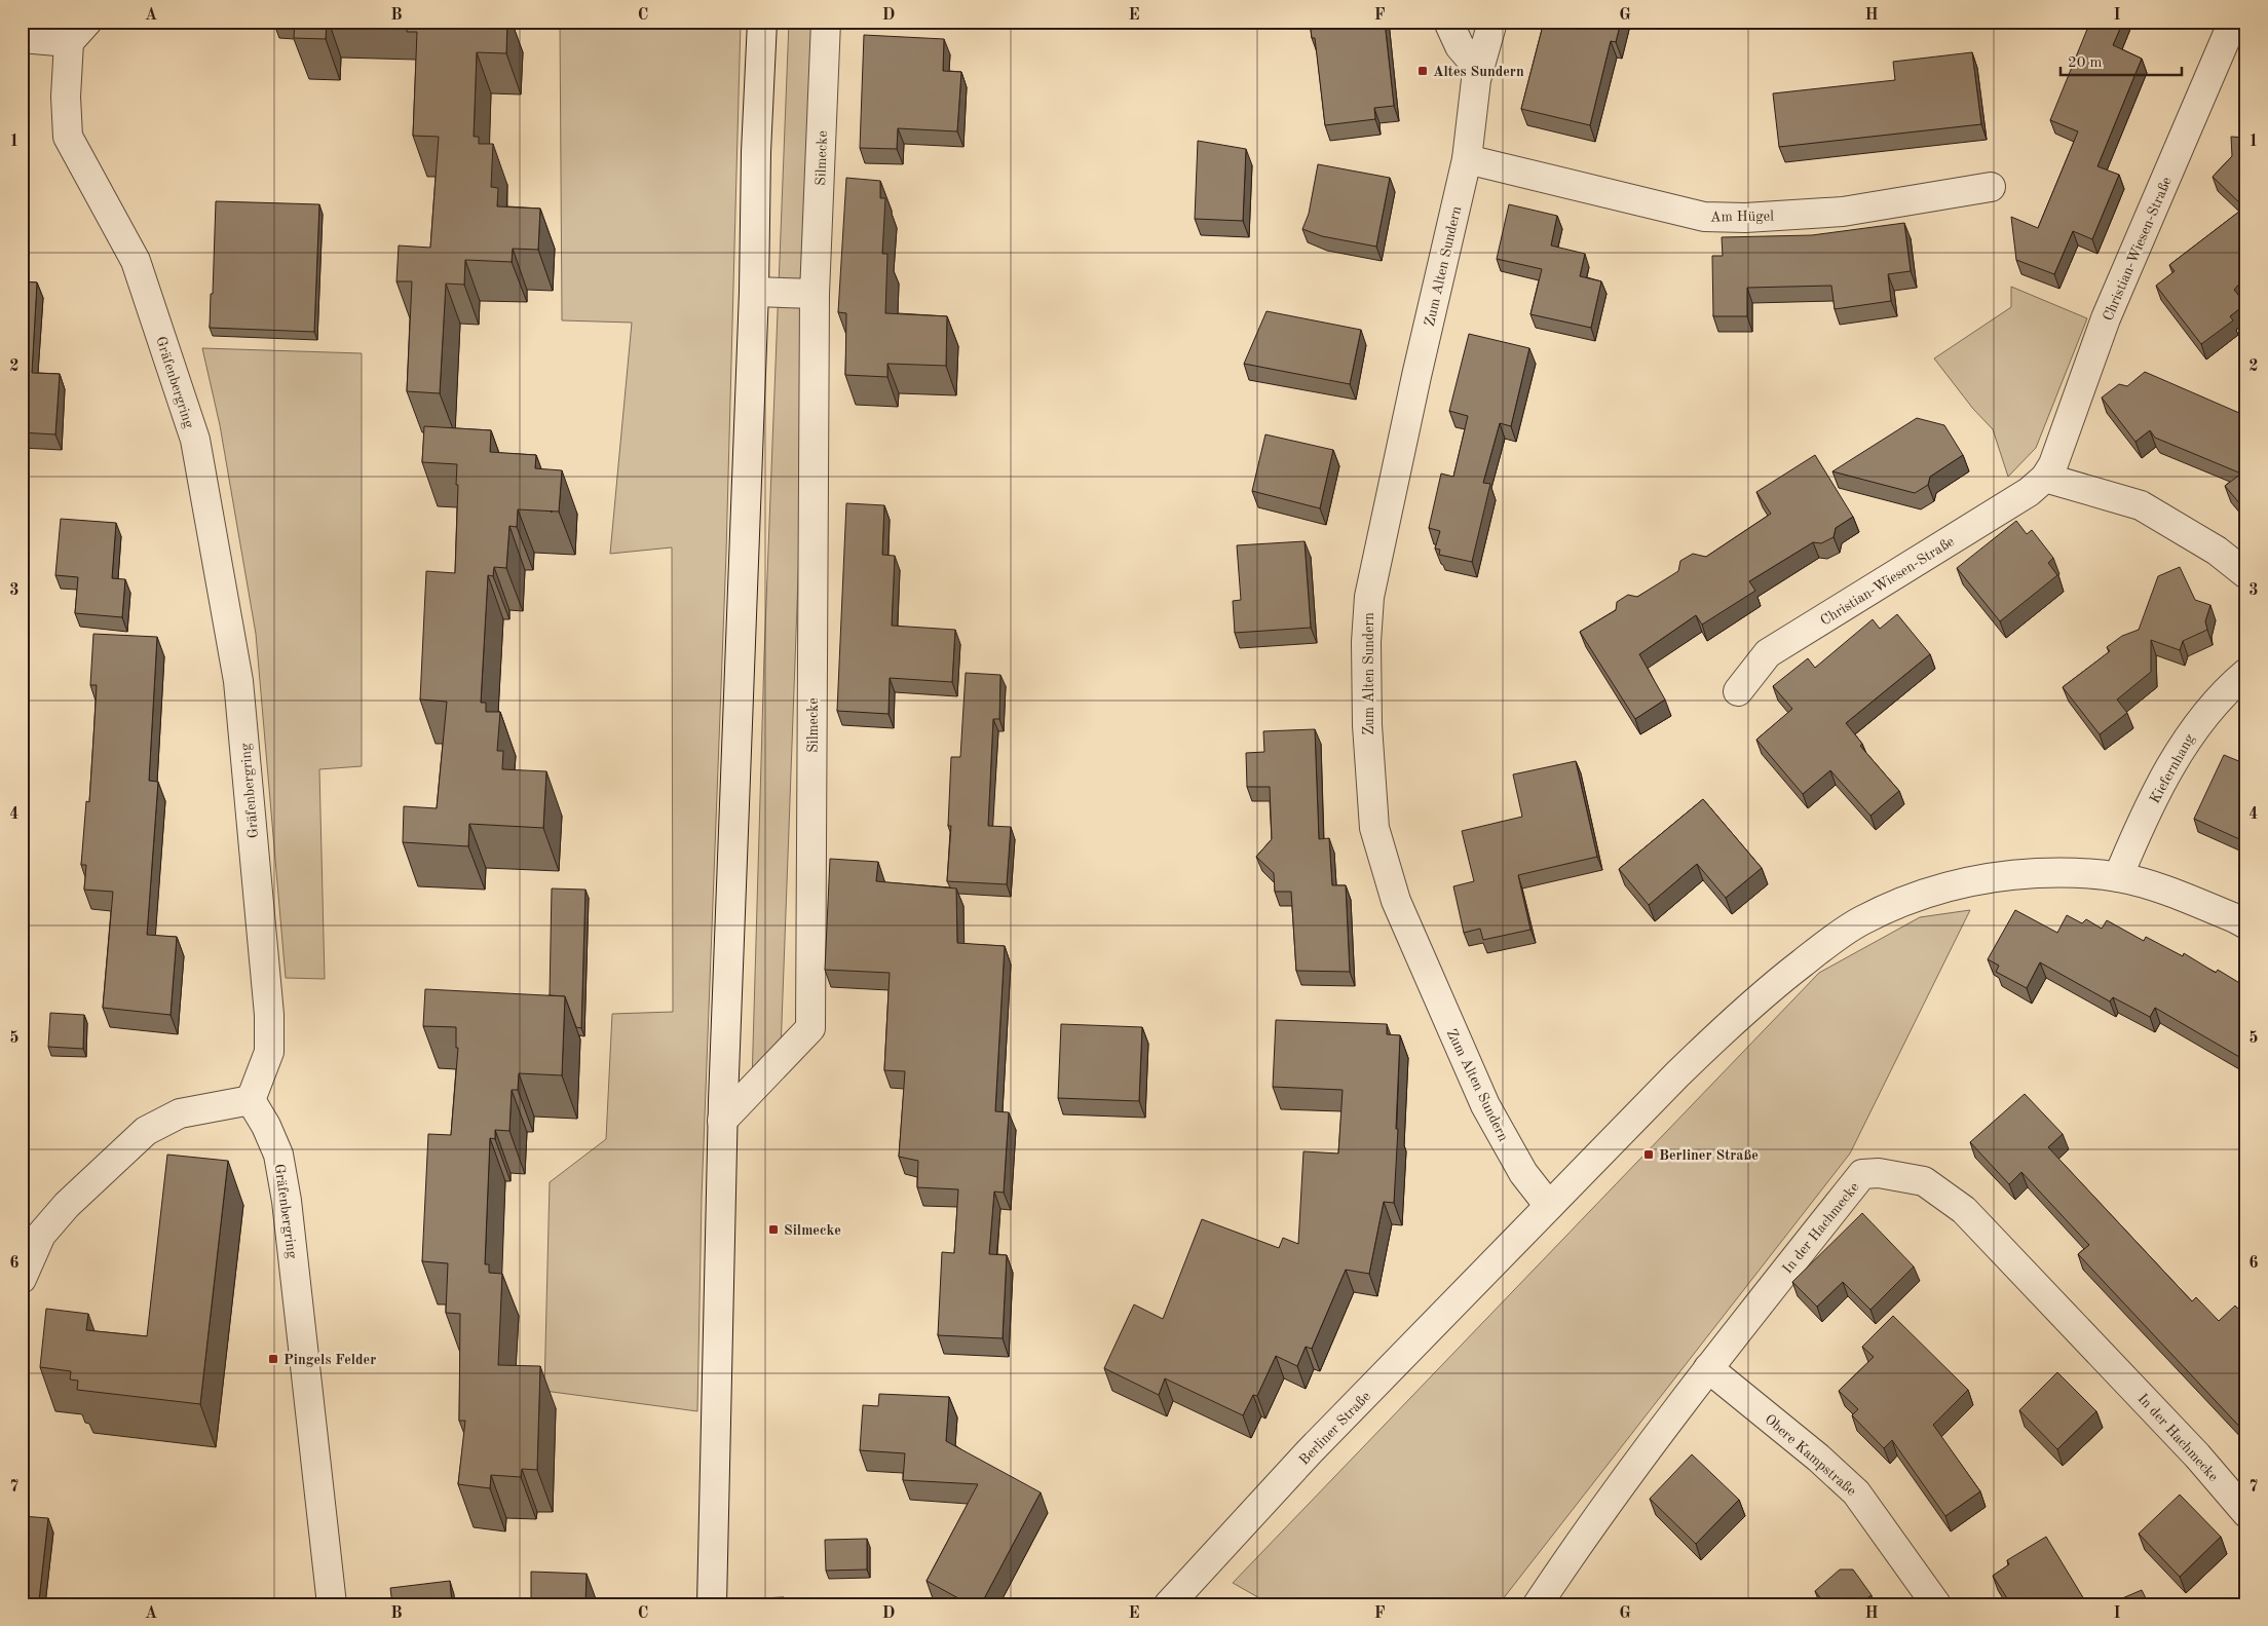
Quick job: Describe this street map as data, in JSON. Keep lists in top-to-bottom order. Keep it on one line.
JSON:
{"streets":{"street":["Silmecke","Am Hügel","Christian-Wiesen-Straße","Zum Alten Sundern","Gräfenbergring","Kiefernhang","In der Hachmecke","Berliner Straße","Obere Kampstraße"]},"crossings":[["Am Hügel","Zum Alten Sundern"],["Zum Alten Sundern","Berliner Straße"],["Kiefernhang","Berliner Straße"],["In der Hachmecke","Obere Kampstraße"]],"places":{"transit":["Altes Sundern","Berliner Straße","Silmecke","Pingels Felder"]},"scale_bar":"20 m","grid":{"columns":["A","B","C","D","E","F","G","H","I"],"rows":["1","2","3","4","5","6","7"]}}
